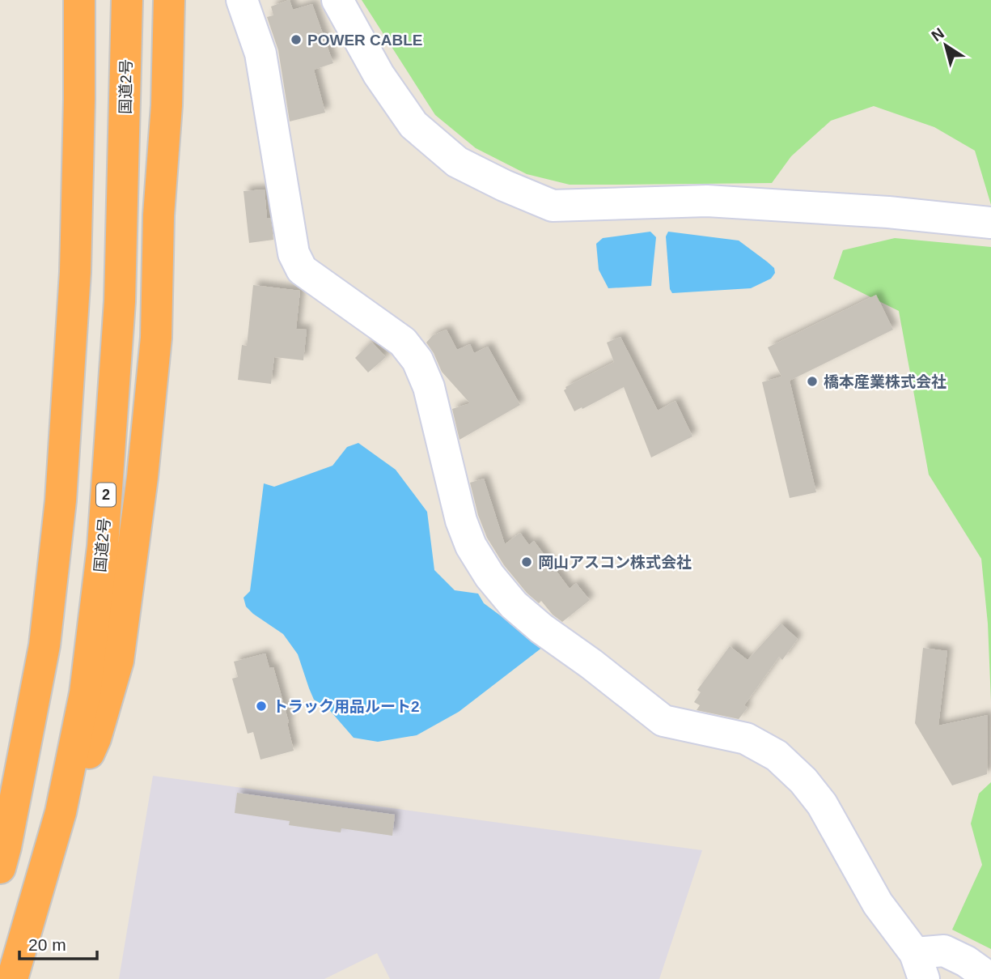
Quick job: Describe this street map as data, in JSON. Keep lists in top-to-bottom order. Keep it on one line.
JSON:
{"streets":{"highway":["国道2号","2"]},"places":["POWER CABLE","橋本産業株式会社","岡山アスコン株式会社","トラック用品ルート2"],"scale_bar":"20 m","north":"top left"}
